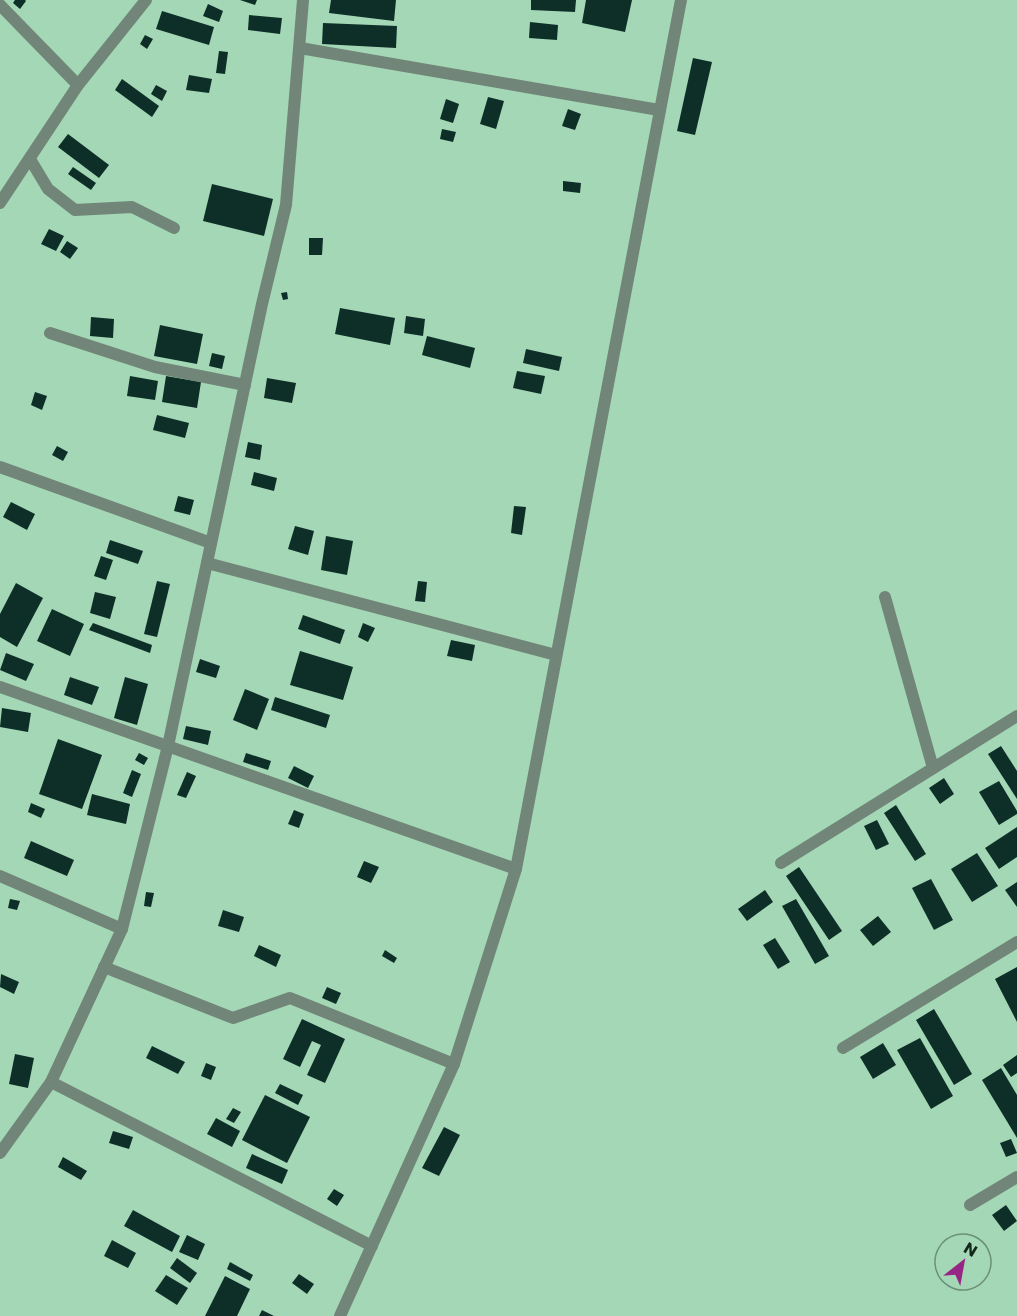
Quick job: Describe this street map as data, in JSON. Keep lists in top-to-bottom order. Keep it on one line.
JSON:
{"north":"top right"}
